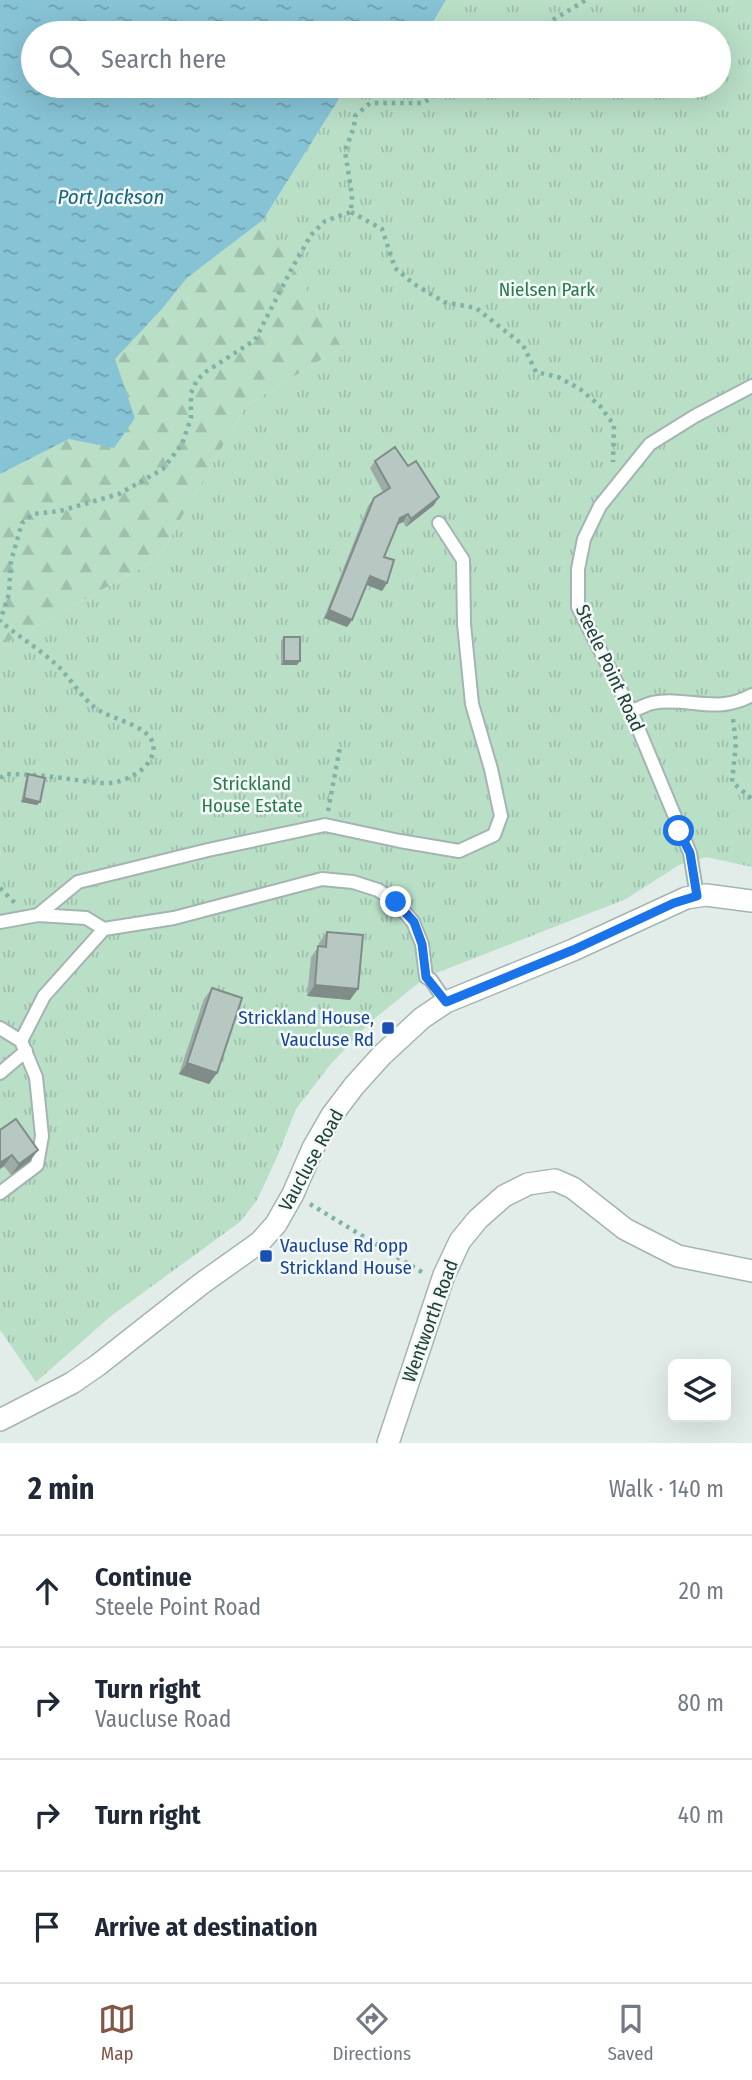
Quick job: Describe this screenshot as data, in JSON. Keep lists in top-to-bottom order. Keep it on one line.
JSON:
{"streets":{"street":["Vaucluse Road","Wentworth Road"],"lane":["Steele Point Road"]},"crossings":[["Steele Point Road","Vaucluse Road"]],"water":["Port Jackson"],"parks":["Nielsen Park","Strickland House Estate"],"places":{"transit":["Strickland House, Vaucluse Rd","Vaucluse Rd opp Strickland House"]},"page":{"search":"Search here","heading":["2 min","Walk · 140 m"],"list":[["Continue","Steele Point Road","20 m"],["Turn right","Vaucluse Road","80 m"],["Turn right","40 m"],"Arrive at destination"],"nav":["Map","Directions","Saved"]}}
